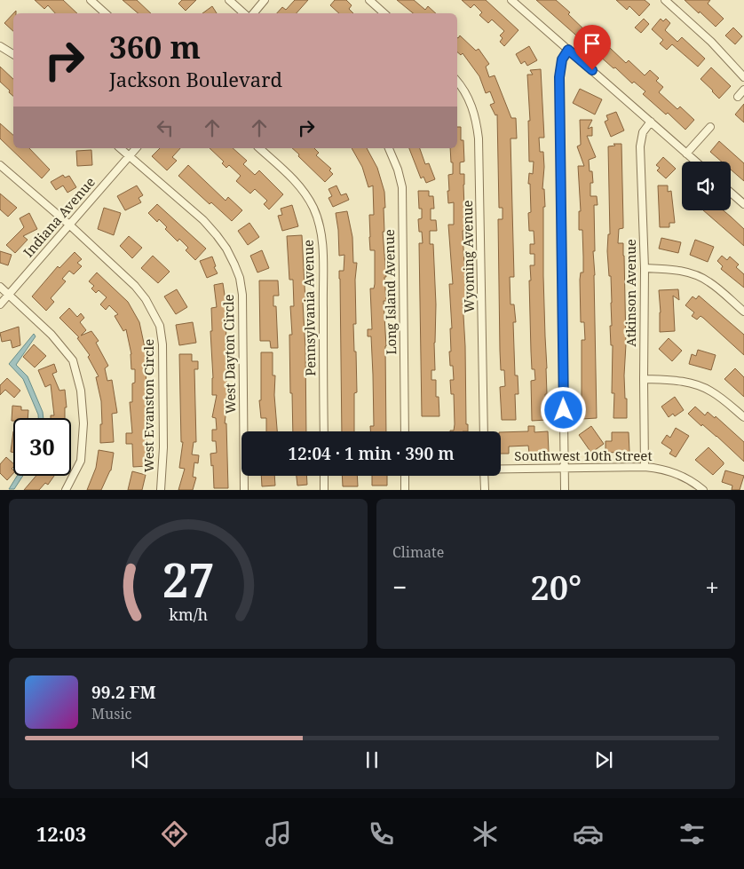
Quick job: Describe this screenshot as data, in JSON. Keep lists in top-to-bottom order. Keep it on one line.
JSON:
{"streets":{"street":["Indiana Avenue","Wyoming Avenue","Long Island Avenue","Atkinson Avenue","Pennsylvania Avenue","West Dayton Circle","West Evanston Circle","Southwest 10th Street"]},"crossings":[["Indiana Avenue","West Dayton Circle"],["Indiana Avenue","West Evanston Circle"],["Atkinson Avenue","Southwest 10th Street"]],"page":{"turn":["360 m","Jackson Boulevard"],"limit":"30","trip":"12:04 · 1 min · 390 m","tile":"Climate","heat":["−","20°","+"],"song":["99.2 FM","Music"],"tabs":"12:03","gauge":["27","km/h"]}}
